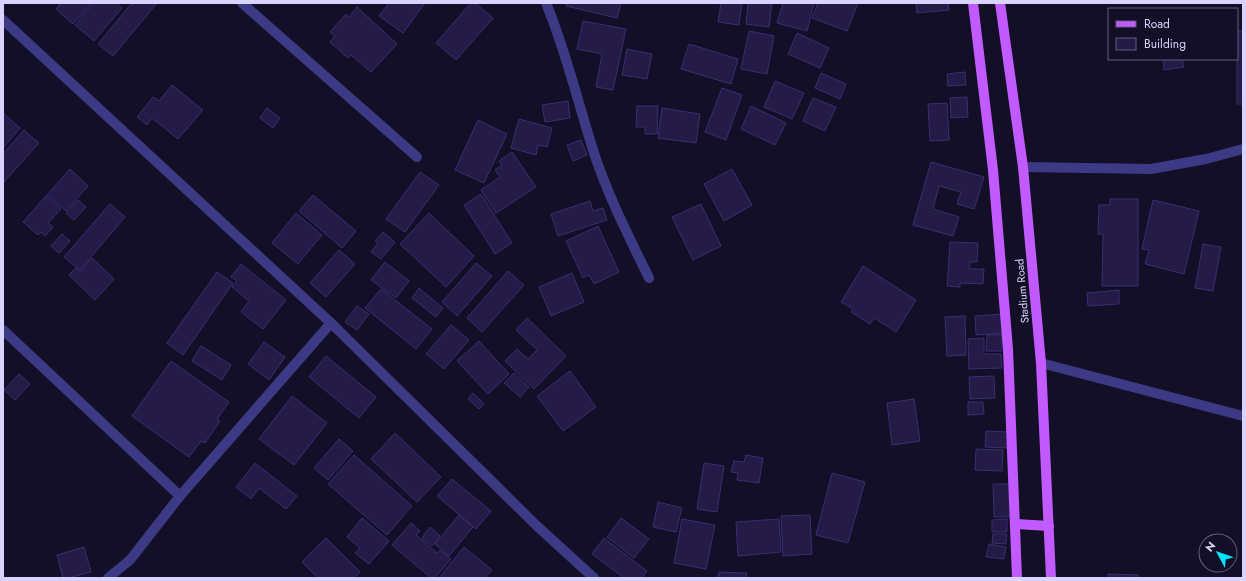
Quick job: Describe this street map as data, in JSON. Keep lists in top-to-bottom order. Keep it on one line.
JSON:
{"streets":{"main road":["Stadium Road"]},"legend":["Road","Building"],"north":"top left"}
